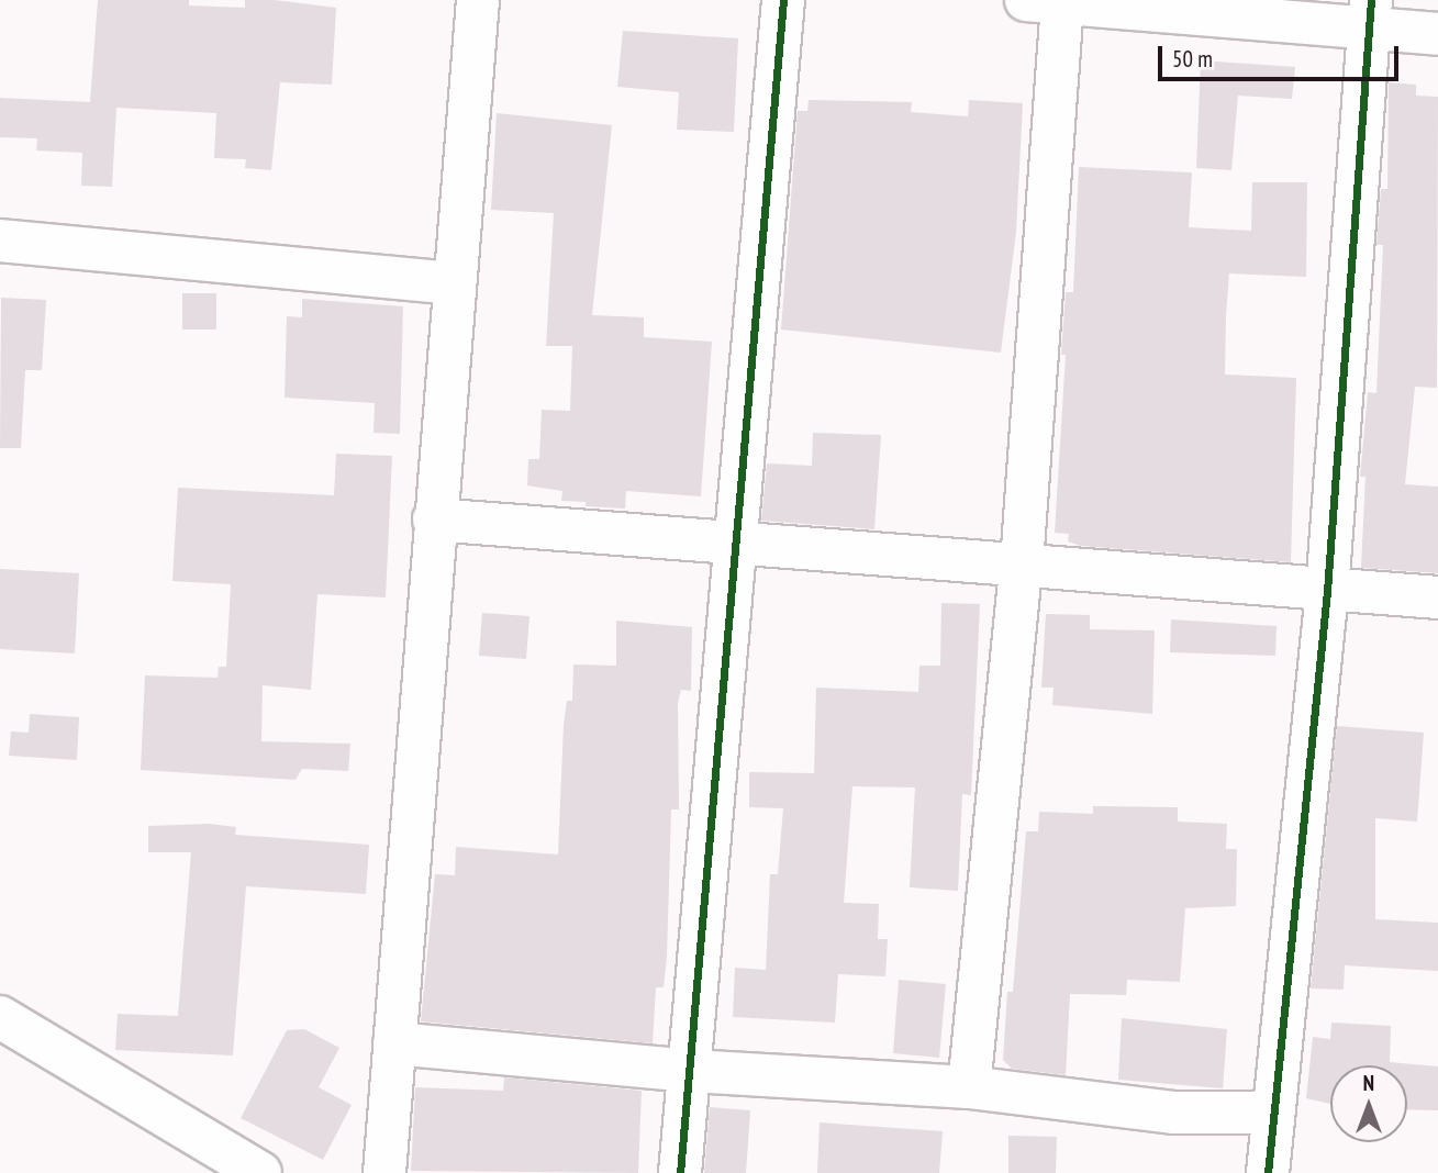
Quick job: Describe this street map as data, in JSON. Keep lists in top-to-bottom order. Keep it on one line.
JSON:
{"scale_bar":"50 m","north":"top"}
